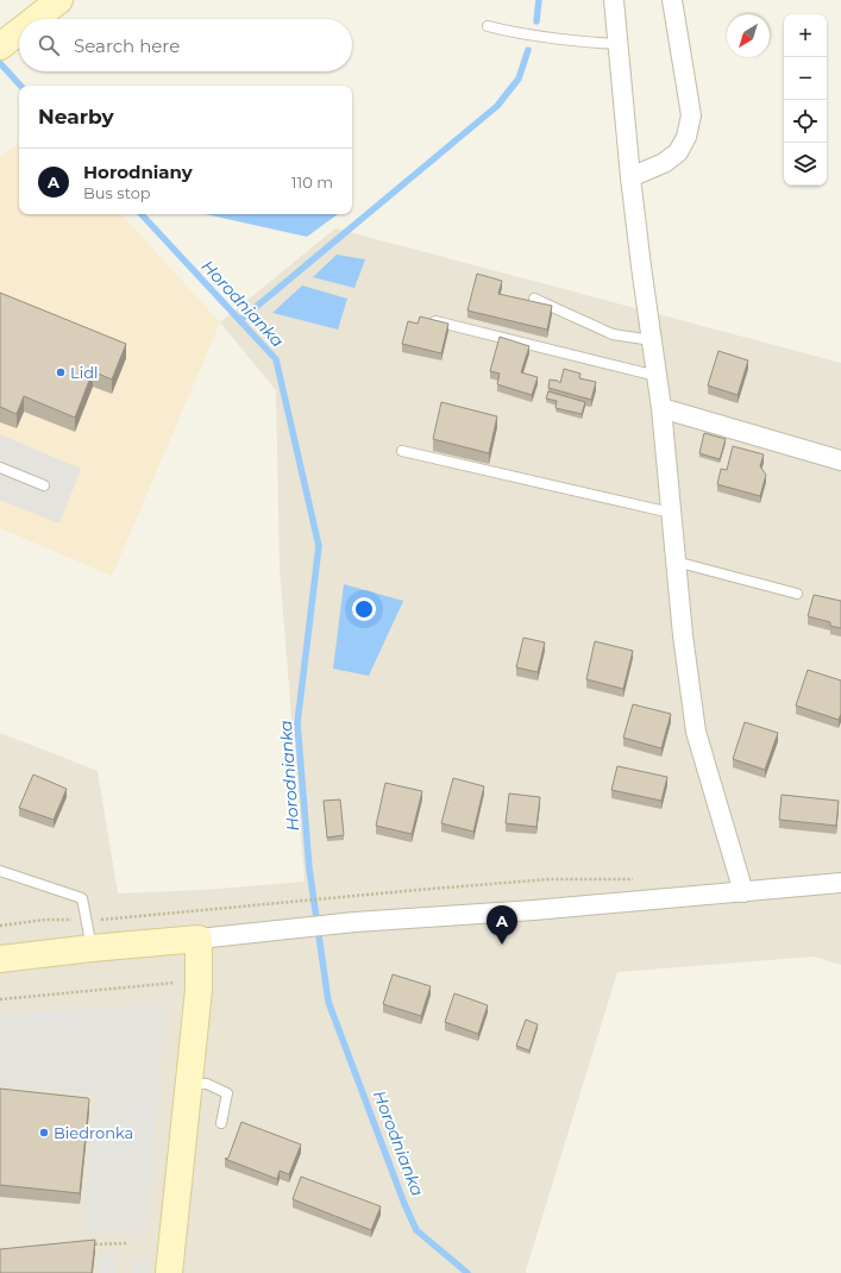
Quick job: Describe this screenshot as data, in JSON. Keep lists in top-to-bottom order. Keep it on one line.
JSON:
{"water":["Horodnianka"],"places":["Lidl","Biedronka"],"north":"bottom left","page":{"map_buttons":["+","−"],"search":"Search here","heading":"Nearby","list":[{"mark":"A","name":"Horodniany","note":"Bus stop","value":"110 m"}],"pins":"A"}}
